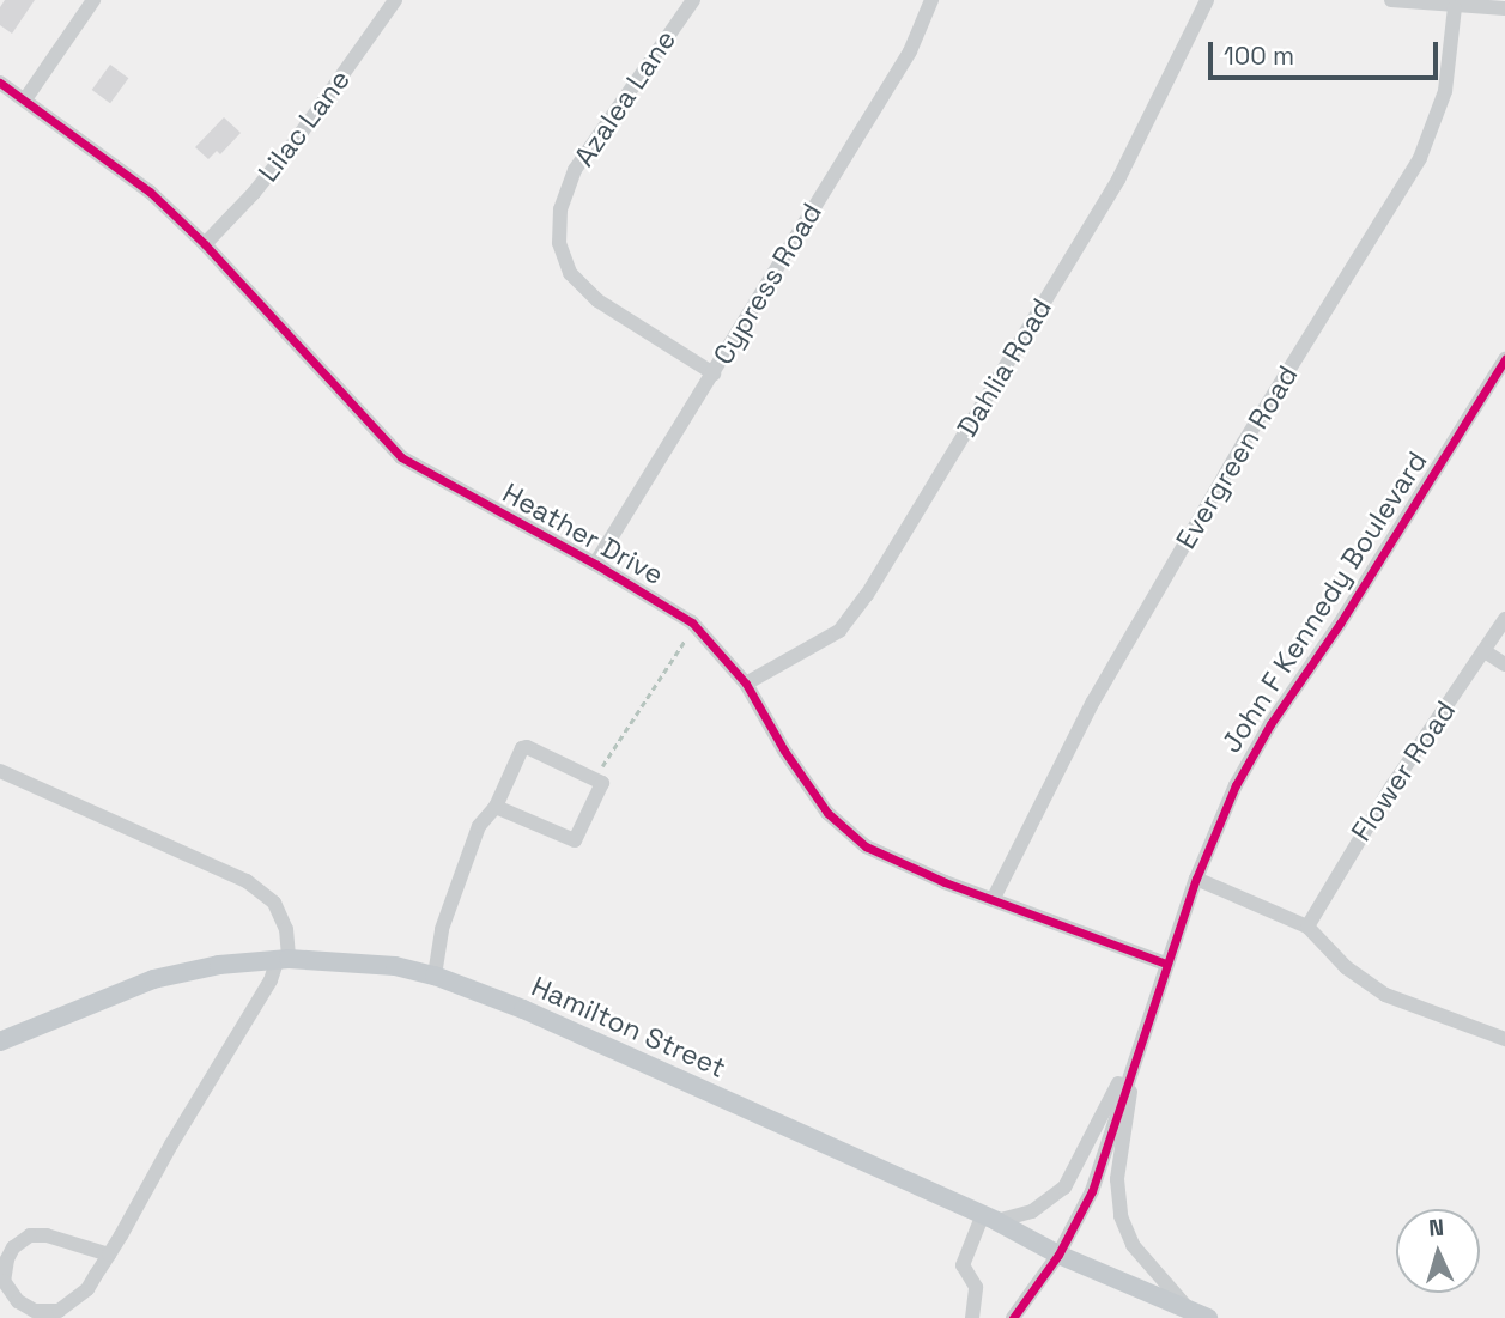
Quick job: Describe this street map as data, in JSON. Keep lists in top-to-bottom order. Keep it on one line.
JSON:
{"streets":{"main road":["Hamilton Street"],"street":["Azalea Lane","Lilac Lane","Cypress Road","Dahlia Road","Evergreen Road","Heather Drive","John F Kennedy Boulevard","Flower Road"]},"crossings":[["Azalea Lane","Cypress Road"],["Lilac Lane","Heather Drive"],["Cypress Road","Heather Drive"],["Dahlia Road","Heather Drive"],["Evergreen Road","Heather Drive"],["Heather Drive","John F Kennedy Boulevard"],["John F Kennedy Boulevard","Hamilton Street"]],"scale_bar":"100 m","north":"top"}
